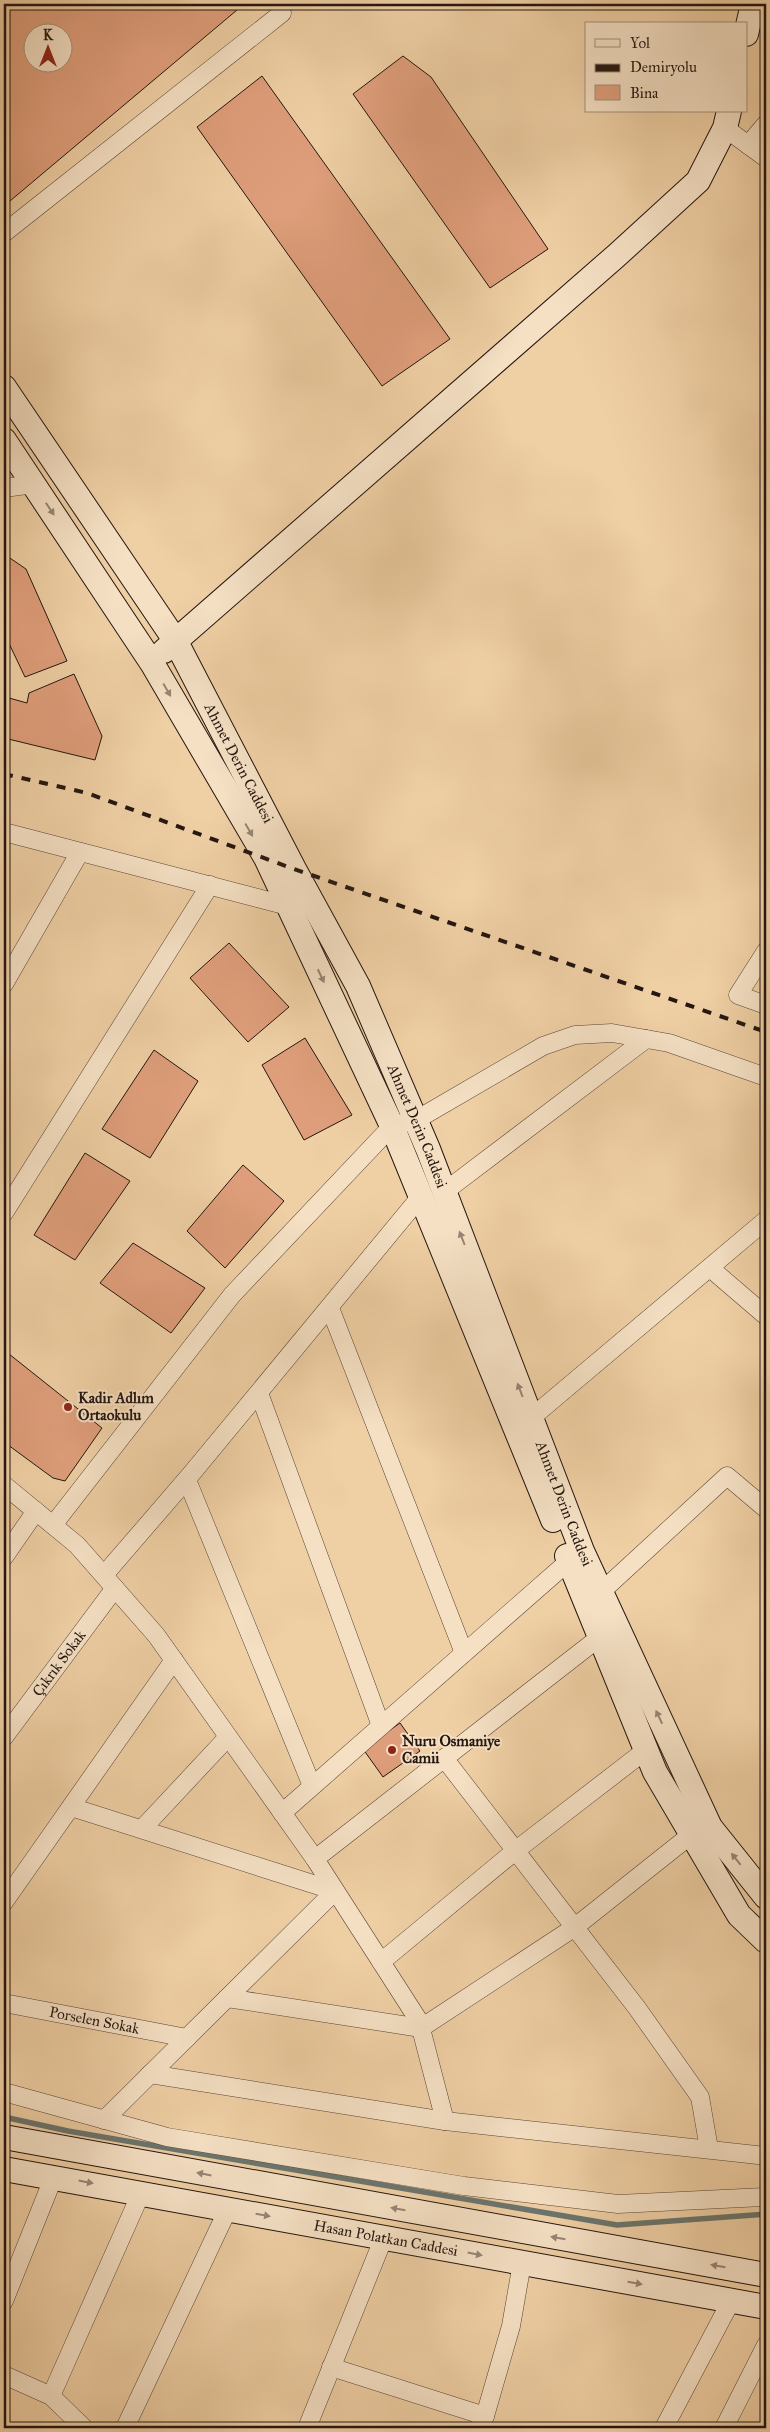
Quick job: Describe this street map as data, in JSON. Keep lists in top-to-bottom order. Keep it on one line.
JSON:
{"streets":{"main road":["Ahmet Derin Caddesi","Hasan Polatkan Caddesi"],"street":["Çıkrık Sokak","Porselen Sokak"]},"crossings":[["Ahmet Derin Caddesi","Çıkrık Sokak"]],"places":["Kadir Adlım Ortaokulu","Nuru Osmaniye Camii"],"legend":["Yol","Demiryolu","Bina"],"north":"top"}
